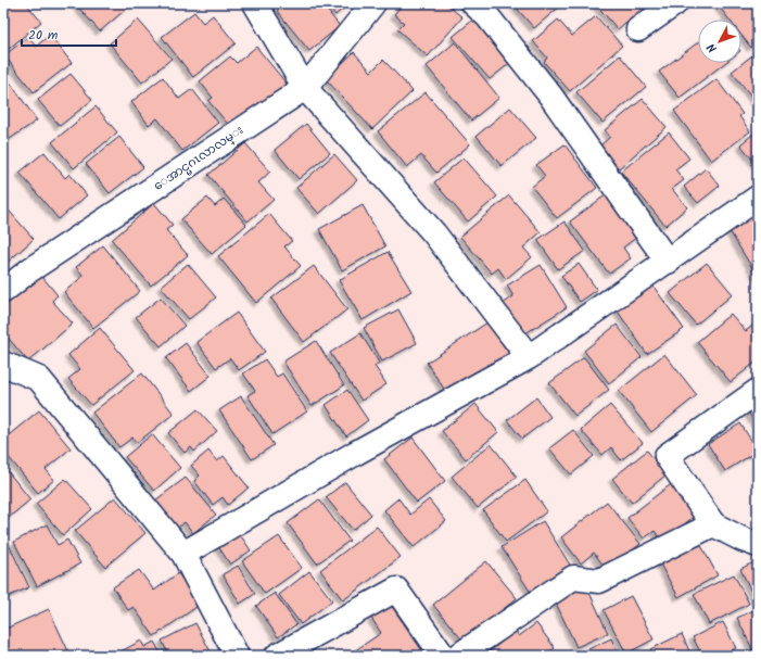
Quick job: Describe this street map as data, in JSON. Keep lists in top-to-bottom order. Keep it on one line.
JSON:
{"streets":{"street":["ေအာင္မဂၤလာလမ္း"]},"scale_bar":"20 m","north":"bottom left"}
